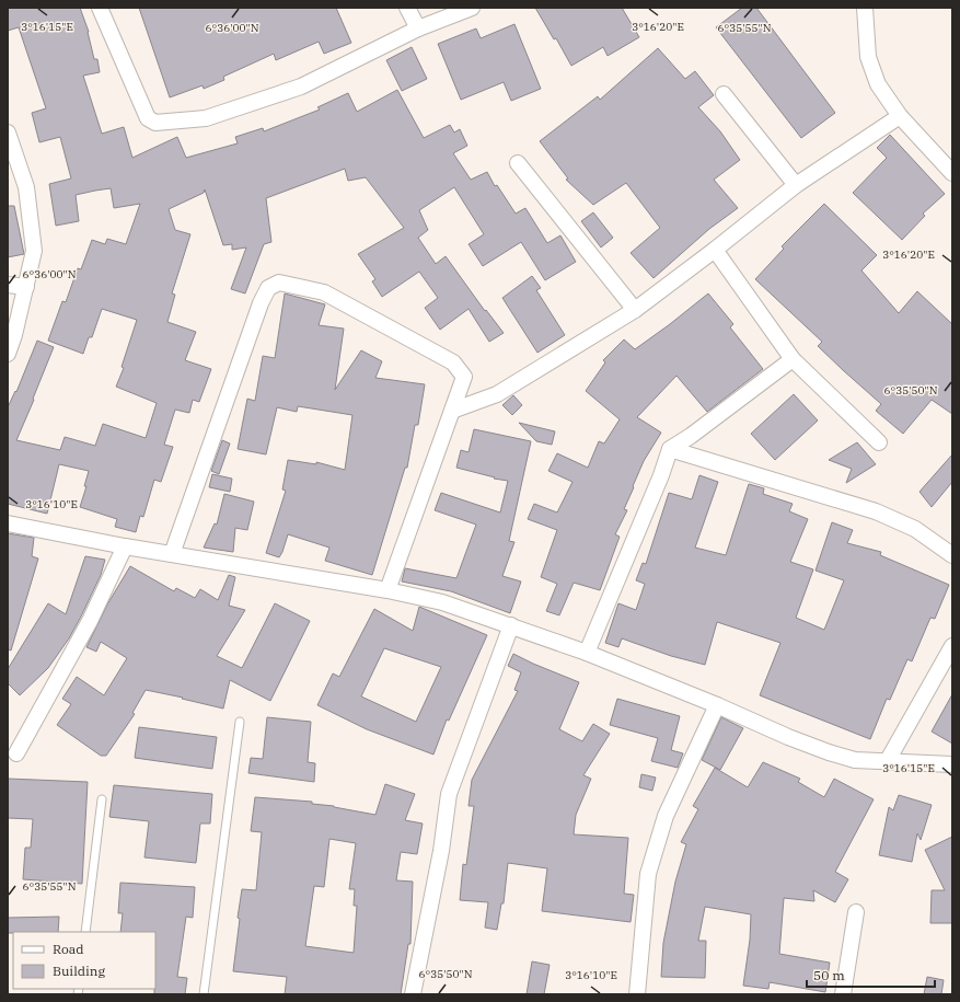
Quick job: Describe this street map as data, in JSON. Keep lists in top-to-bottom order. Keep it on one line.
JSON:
{"legend":["Road","Building"],"scale_bar":"50 m","coordinates":["3°16'15\"E","3°16'20\"E","6°36'00\"N","6°35'55\"N","6°35'50\"N","3°16'10\"E"]}
